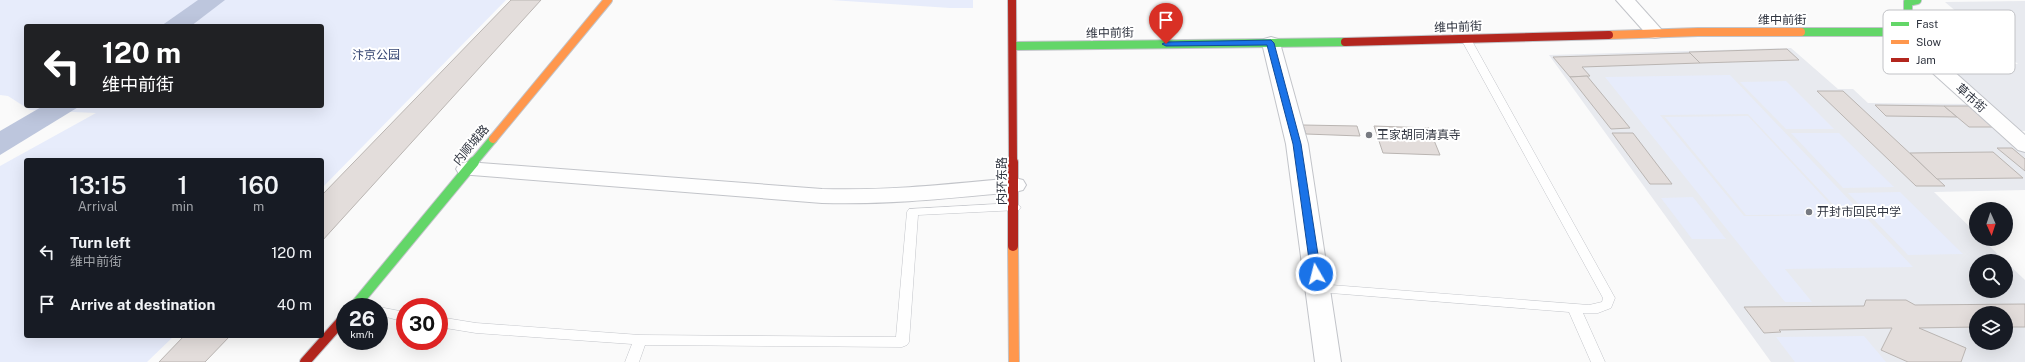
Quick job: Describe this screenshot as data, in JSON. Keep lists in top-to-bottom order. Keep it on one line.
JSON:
{"streets":{"street":["维中前街","草市街","内顺城路","内环东路"]},"crossings":[["维中前街","内环东路"]],"parks":["汴京公园"],"places":["王家胡同清真寺","开封市回民中学"],"legend":["Fast","Slow","Jam"],"north":"bottom","page":{"turn":["120 m","维中前街"],"eta":["13:15","Arrival","1","min","160","m"],"list":[{"name":"Turn left","note":"维中前街","value":"120 m"},{"name":"Arrive at destination","value":"40 m"}],"speed":"26 km/h","limit":"30"}}
